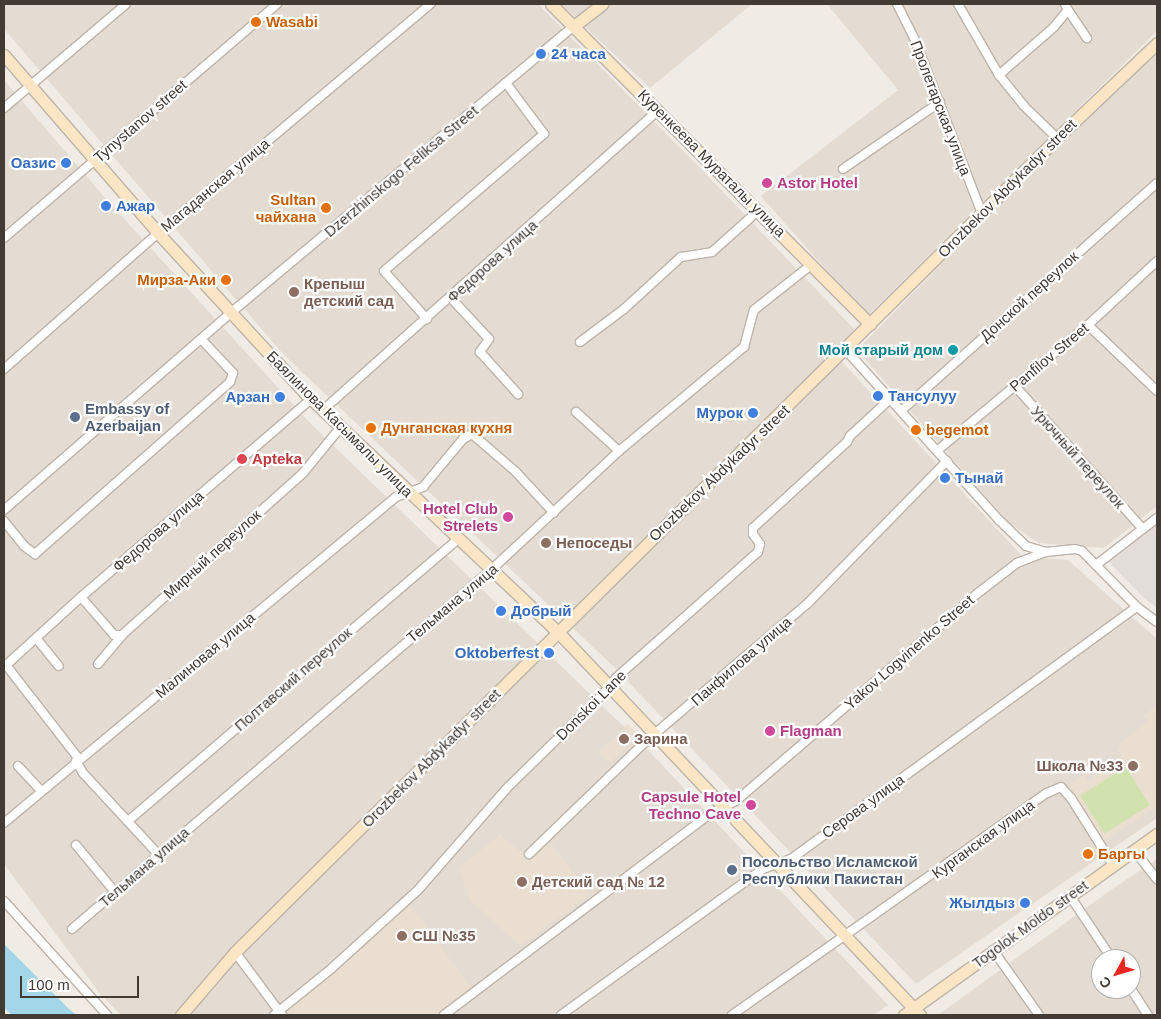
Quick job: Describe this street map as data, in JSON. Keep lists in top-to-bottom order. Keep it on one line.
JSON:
{"streets":{"street":["Пролетарская улица","Tynystanov street","Куренкеева Мураталы улица","Dzerzhinskogo Feliksa Street","Магаданская улица","Orozbekov Abdykadyr street","Федорова улица","Донской переулок","Panfilov Street","Баялинова Касымалы улица","Урючный переулок","Мирный переулок","Тельмана улица","Yakov Logvinenko Street","Малиновая улица","Панфилова улица","Полтавский переулок","Donskoi Lane","Серова улица","Курганская улица","Togolok Moldo street"]},"crossings":[["Пролетарская улица","Orozbekov Abdykadyr street"],["Tynystanov street","Баялинова Касымалы улица"],["Куренкеева Мураталы улица","Dzerzhinskogo Feliksa Street"],["Куренкеева Мураталы улица","Orozbekov Abdykadyr street"],["Куренкеева Мураталы улица","Федорова улица"],["Куренкеева Мураталы улица","Тельмана улица"],["Dzerzhinskogo Feliksa Street","Баялинова Касымалы улица"],["Магаданская улица","Баялинова Касымалы улица"],["Orozbekov Abdykadyr street","Баялинова Касымалы улица"],["Федорова улица","Баялинова Касымалы улица"],["Федорова улица","Тельмана улица"],["Федорова улица","Малиновая улица"],["Федорова улица","Полтавский переулок"],["Panfilov Street","Урючный переулок"],["Баялинова Касымалы улица","Мирный переулок"],["Баялинова Касымалы улица","Тельмана улица"],["Баялинова Касымалы улица","Yakov Logvinenko Street"],["Баялинова Касымалы улица","Малиновая улица"],["Баялинова Касымалы улица","Панфилова улица"],["Баялинова Касымалы улица","Полтавский переулок"],["Баялинова Касымалы улица","Donskoi Lane"],["Баялинова Касымалы улица","Серова улица"],["Баялинова Касымалы улица","Курганская улица"],["Баялинова Касымалы улица","Togolok Moldo street"],["Тельмана улица","Малиновая улица"],["Курганская улица","Togolok Moldo street"]],"places":["Wasabi","24 часа","Оазис","Astor Hotel","Ажар","Sultan чайхана","Мирза-Аки","Крепыш детский сад","Мой старый дом","Тансулуу","Арзан","Мурок","Embassy of Azerbaijan","Дунганская кухня","begemot","Apteka","Тынай","Hotel Club Strelets","Непоседы","Добрый","Oktoberfest","Flagman","Зарина","Школа №33","Capsule Hotel Techno Cave","Баргы","Посольство Исламской Республики Пакистан","Детский сад № 12","Жылдыз","СШ №35"],"scale_bar":"100 m","north":"bottom left"}
